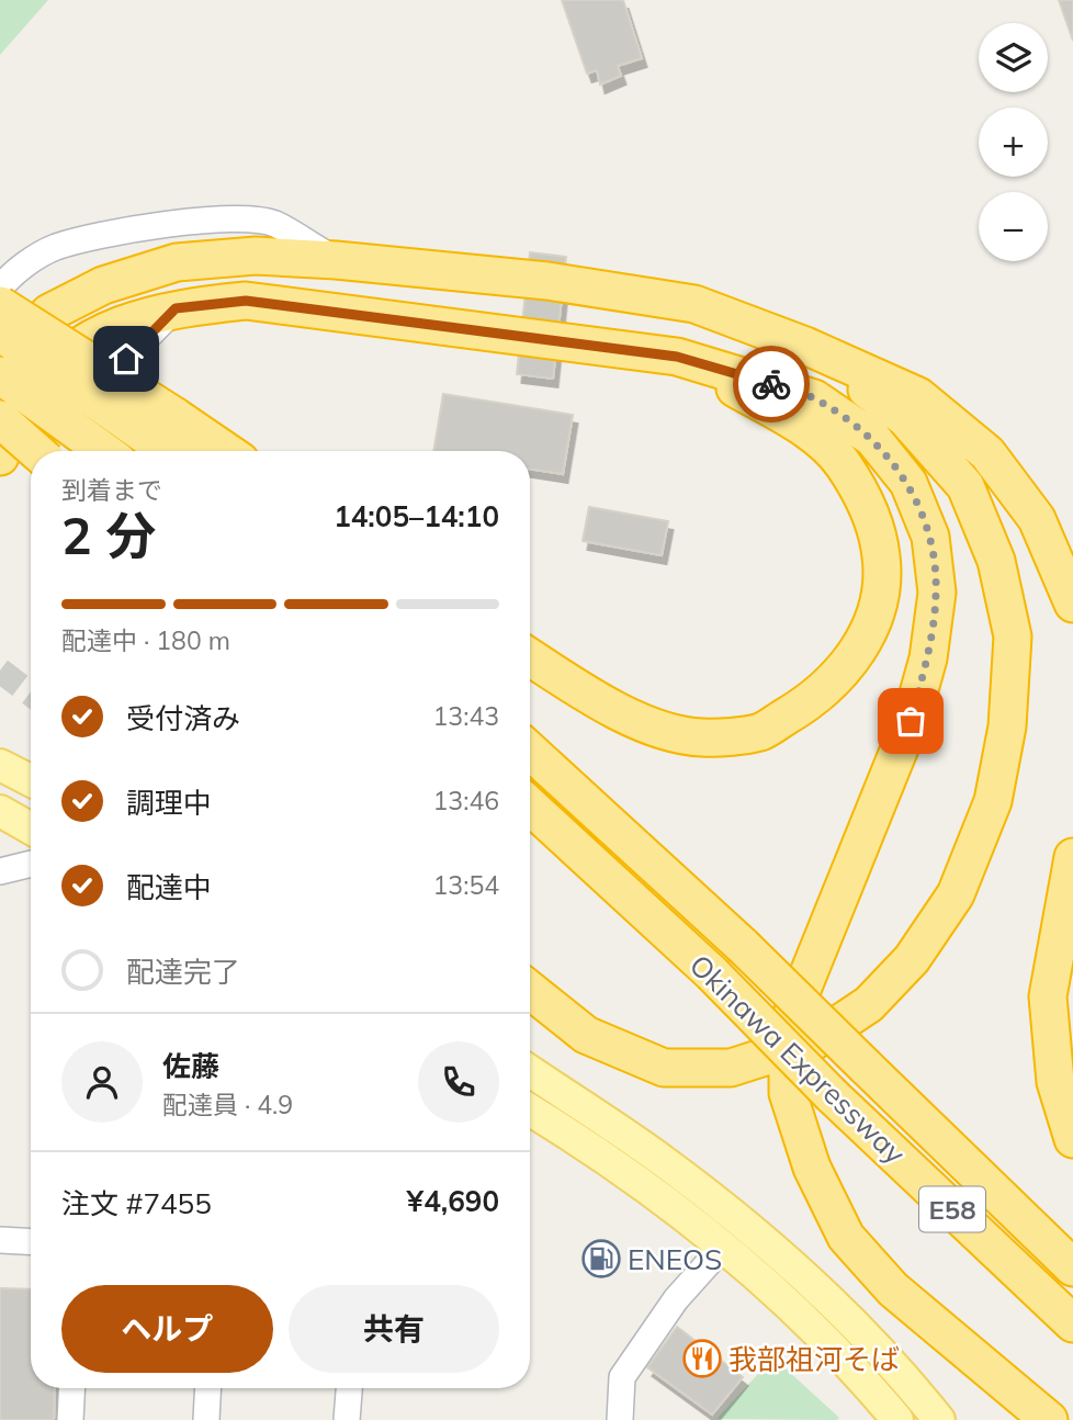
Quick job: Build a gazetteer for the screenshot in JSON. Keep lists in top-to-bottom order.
{
  "streets": {
    "highway": ["Okinawa Expressway", "E58"]
  },
  "places": {
    "fuel station": ["ENEOS"],
    "restaurant": ["我部祖河そば"]
  },
  "page": {
    "map_buttons": ["+", "−"],
    "heading": ["2 分", "到着まで", "14:05–14:10"],
    "panel": [
      "佐藤",
      "配達員 · 4.9",
      "注文 #7455",
      "¥4,690"
    ],
    "bar": "配達中 · 180 m",
    "list": [
      ["受付済み", "13:43"],
      ["調理中", "13:46"],
      ["配達中", "13:54"],
      "配達完了"
    ],
    "buttons": ["ヘルプ", "共有"]
  }
}
